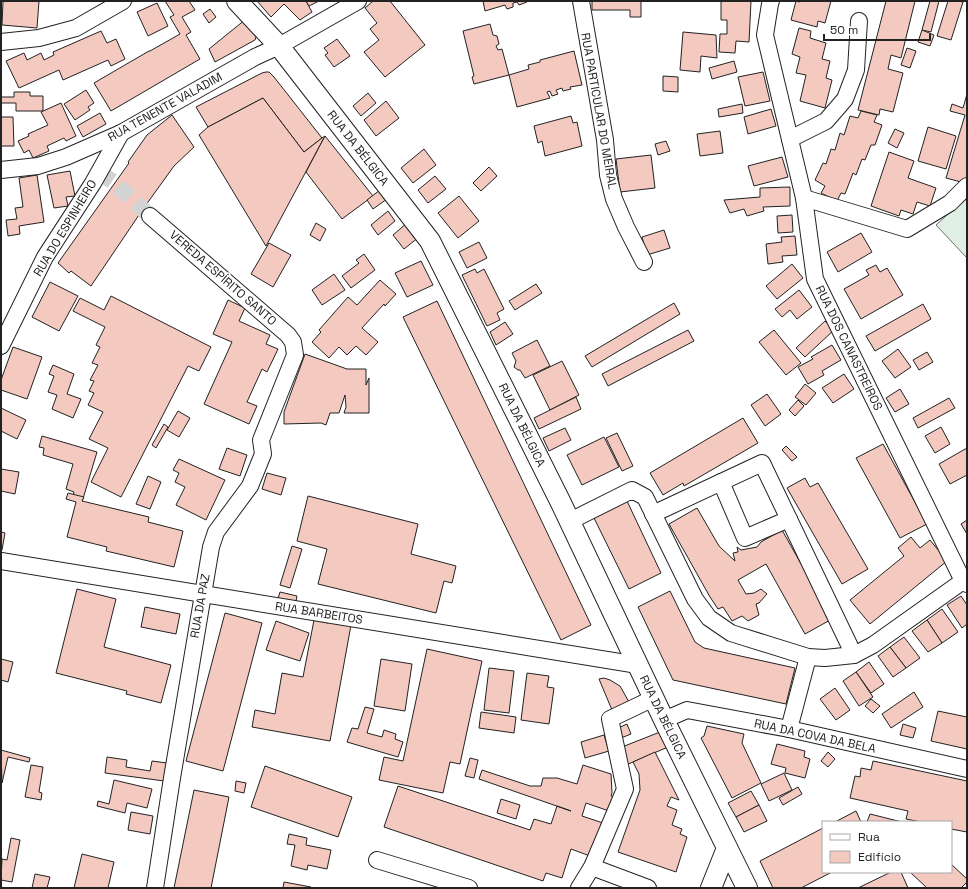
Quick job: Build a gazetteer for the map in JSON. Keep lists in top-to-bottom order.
{
  "streets": {
    "main road": ["RUA DA BÉLGICA"],
    "street": [
      "RUA TENENTE VALADIM",
      "RUA PARTICULAR DO MEIRAL",
      "RUA DO ESPINHEIRO",
      "VEREDA ESPÍRITO SANTO",
      "RUA DOS CANASTREIROS",
      "RUA DA PAZ",
      "RUA BARBEITOS",
      "RUA DA COVA DA BELA"
    ]
  },
  "crossings": [
    ["RUA TENENTE VALADIM", "RUA DA BÉLGICA"],
    ["RUA TENENTE VALADIM", "RUA DO ESPINHEIRO"],
    ["RUA DA BÉLGICA", "RUA BARBEITOS"],
    ["RUA DA BÉLGICA", "RUA DA COVA DA BELA"],
    ["VEREDA ESPÍRITO SANTO", "RUA DA PAZ"],
    ["RUA DA PAZ", "RUA BARBEITOS"]
  ],
  "legend": ["Rua", "Edifício"],
  "scale_bar": "50 m"
}
